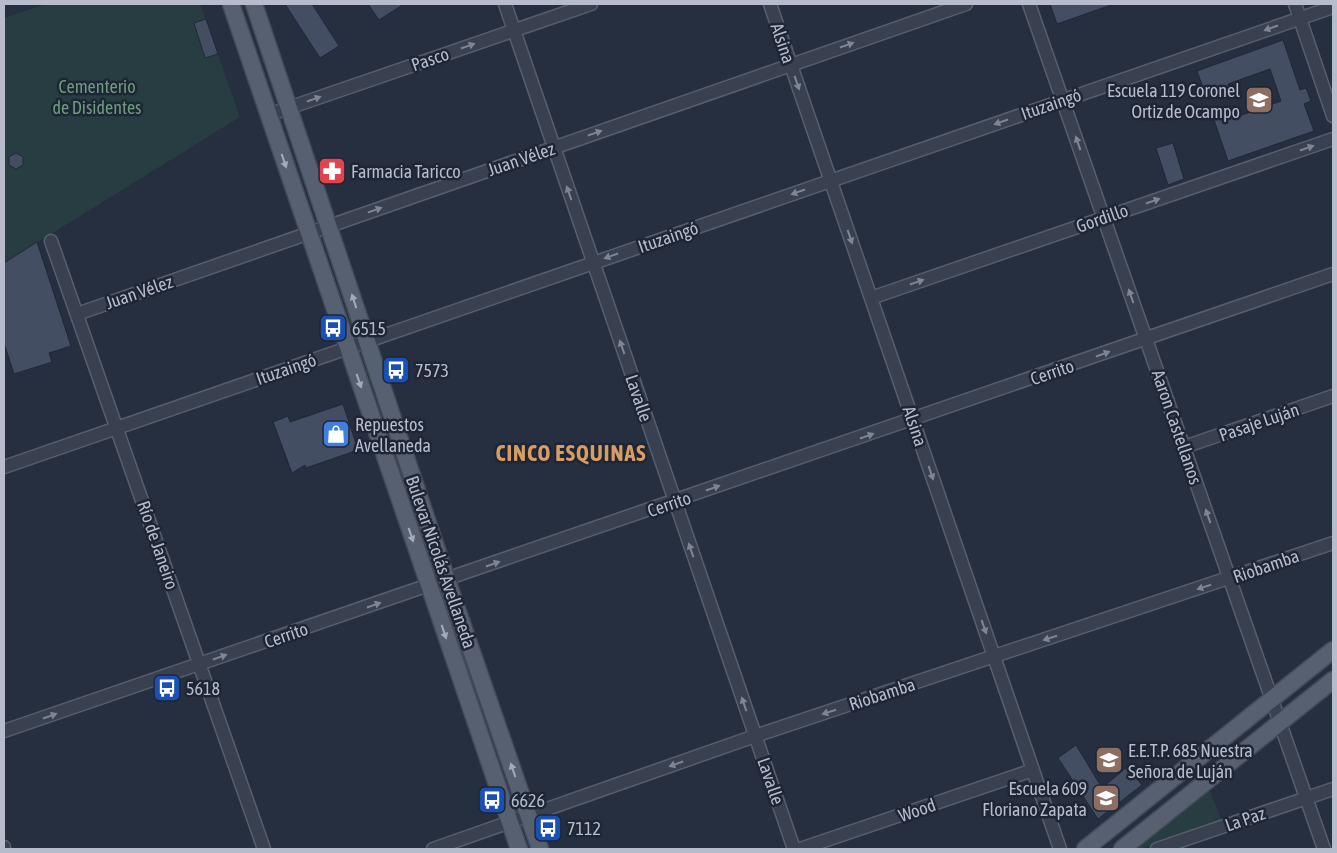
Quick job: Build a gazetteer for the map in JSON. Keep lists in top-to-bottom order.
{
  "streets": {
    "main road": ["Bulevar Nicolás Avellaneda"],
    "street": [
      "Alsina",
      "Pasco",
      "Ituzaingó",
      "Juan Vélez",
      "Gordillo",
      "Cerrito",
      "Lavalle",
      "Pasaje Luján",
      "Aaron Castellanos",
      "Río de Janeiro",
      "Riobamba",
      "Wood",
      "La Paz"
    ]
  },
  "crossings": [
    ["Alsina", "Ituzaingó"],
    ["Alsina", "Juan Vélez"],
    ["Alsina", "Gordillo"],
    ["Alsina", "Cerrito"],
    ["Alsina", "Riobamba"],
    ["Alsina", "Wood"],
    ["Pasco", "Lavalle"],
    ["Pasco", "Bulevar Nicolás Avellaneda"],
    ["Ituzaingó", "Lavalle"],
    ["Ituzaingó", "Aaron Castellanos"],
    ["Ituzaingó", "Río de Janeiro"],
    ["Ituzaingó", "Bulevar Nicolás Avellaneda"],
    ["Juan Vélez", "Lavalle"],
    ["Juan Vélez", "Río de Janeiro"],
    ["Juan Vélez", "Bulevar Nicolás Avellaneda"],
    ["Gordillo", "Aaron Castellanos"],
    ["Cerrito", "Lavalle"],
    ["Cerrito", "Aaron Castellanos"],
    ["Cerrito", "Río de Janeiro"],
    ["Cerrito", "Bulevar Nicolás Avellaneda"],
    ["Lavalle", "Riobamba"],
    ["Pasaje Luján", "Aaron Castellanos"],
    ["Aaron Castellanos", "Riobamba"],
    ["Aaron Castellanos", "La Paz"],
    ["Bulevar Nicolás Avellaneda", "Riobamba"]
  ],
  "one_way": [
    "Alsina",
    "Pasco",
    "Ituzaingó",
    "Juan Vélez",
    "Gordillo",
    "Cerrito",
    "Lavalle",
    "Aaron Castellanos",
    "Riobamba"
  ],
  "districts": ["CINCO ESQUINAS"],
  "parks": ["Cementerio de Disidentes"],
  "places": {
    "school or university": ["Escuela 119 Coronel Ortiz de Ocampo", "E.E.T.P. 685 Nuestra Señora de Luján", "Escuela 609 Floriano Zapata"],
    "pharmacy": ["Farmacia Taricco"],
    "bus stop": [
      "6515",
      "7573",
      "5618",
      "6626",
      "7112"
    ],
    "shop": ["Repuestos Avellaneda"]
  }
}
